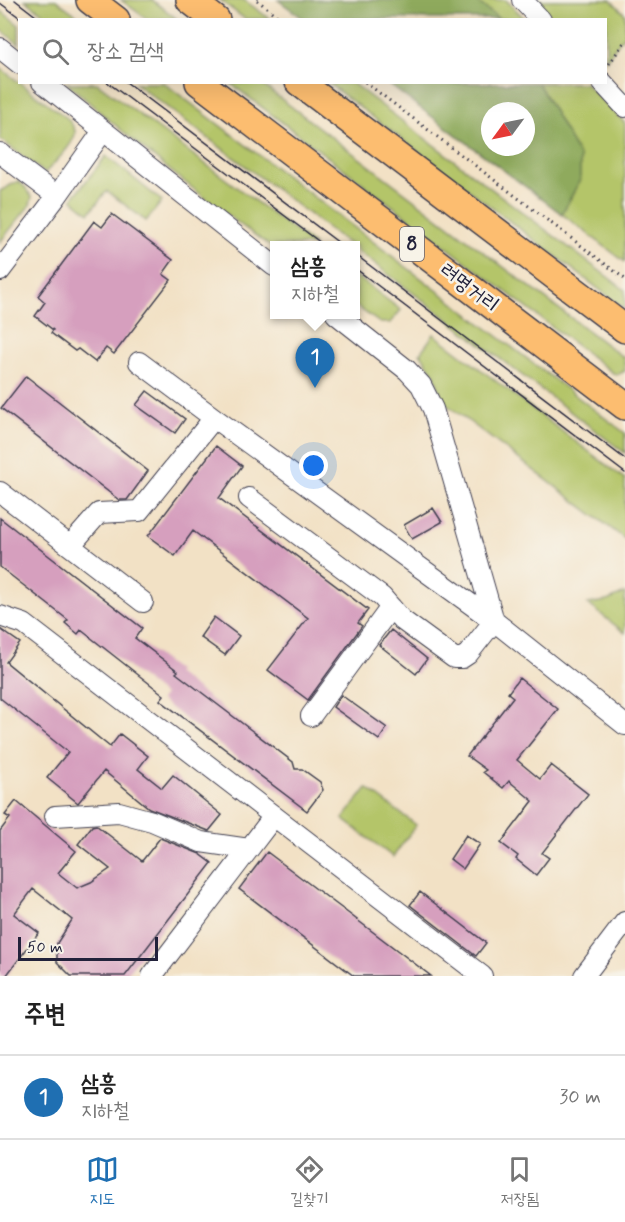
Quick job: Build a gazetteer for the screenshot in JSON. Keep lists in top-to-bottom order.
{
  "streets": {
    "highway": ["8", "려명거리"]
  },
  "scale_bar": "50 m",
  "north": "bottom left",
  "page": {
    "search": "장소 검색",
    "popup": ["삼흥", "지하철"],
    "pins": "1",
    "scale": "50 m",
    "heading": "주변",
    "list": [
      {
        "mark": "1",
        "name": "삼흥",
        "note": "지하철",
        "value": "30 m"
      }
    ],
    "nav": ["지도", "길찾기", "저장됨"]
  }
}
